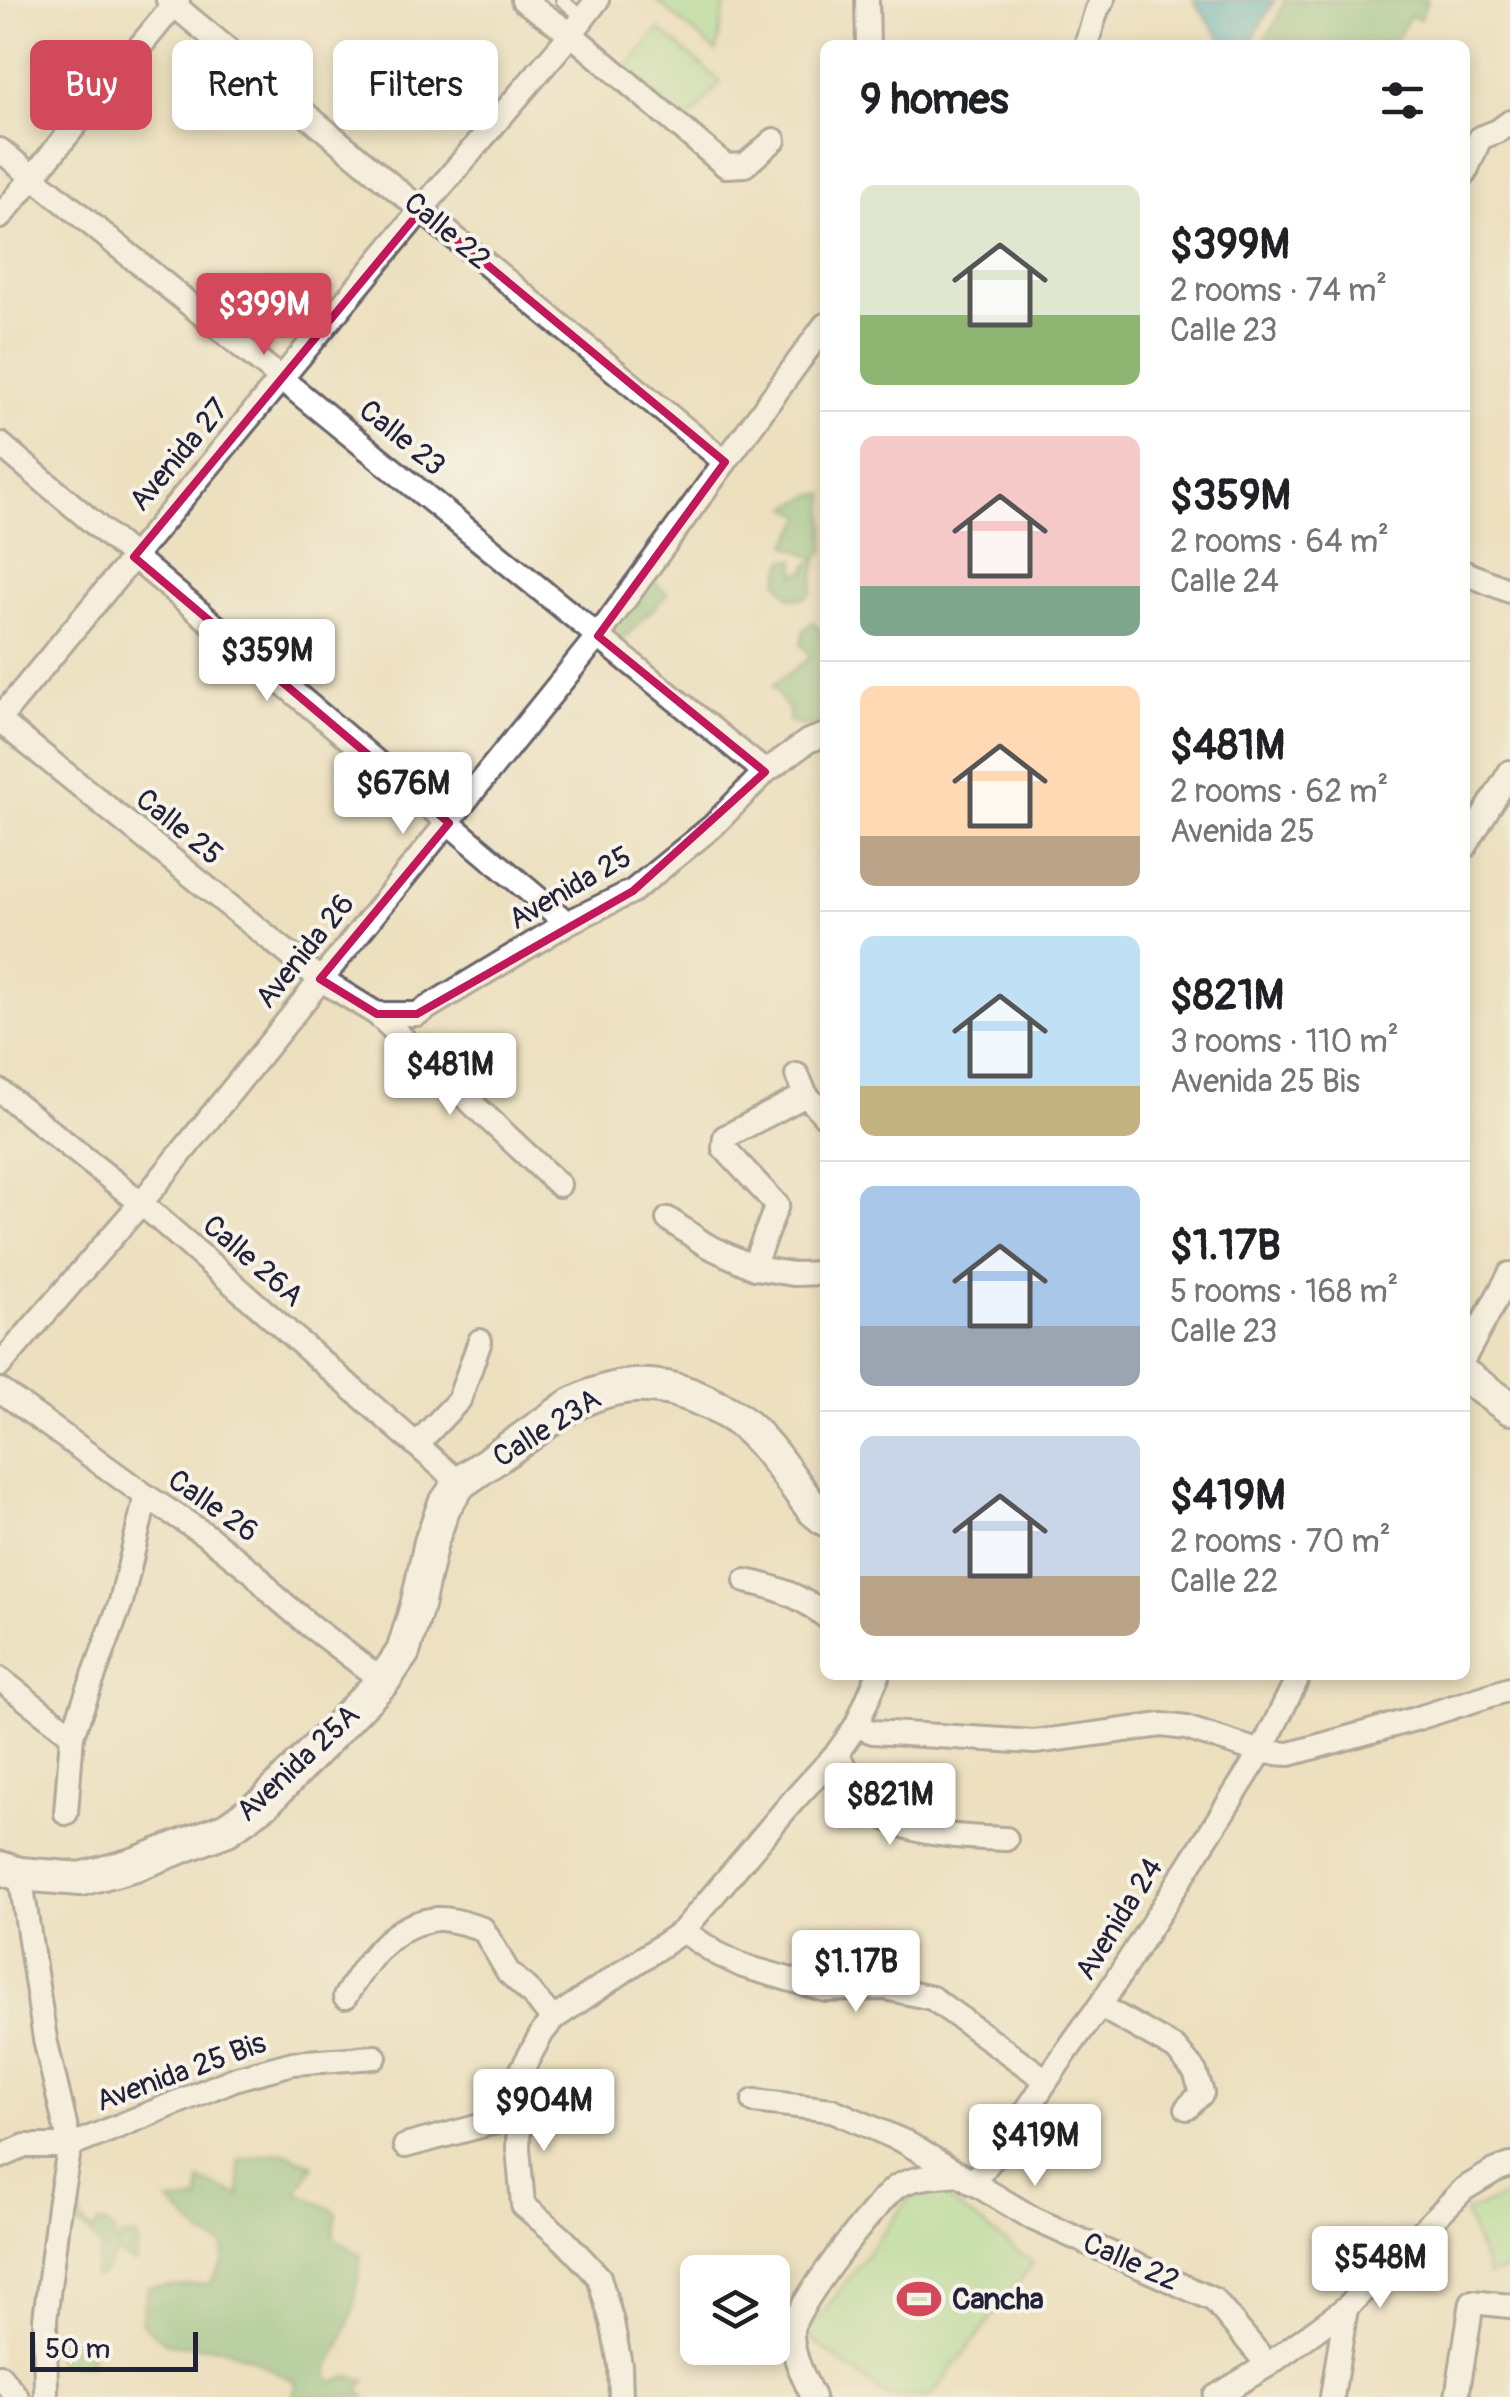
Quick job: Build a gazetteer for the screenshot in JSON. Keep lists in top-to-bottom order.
{
  "streets": {
    "main road": ["Calle 23A", "Avenida 25A"],
    "street": [
      "Calle 22",
      "Calle 23",
      "Avenida 27",
      "Calle 25",
      "Avenida 25",
      "Avenida 26",
      "Calle 26A",
      "Calle 26",
      "Avenida 24",
      "Avenida 25 Bis"
    ]
  },
  "crossings": [
    ["Calle 22", "Avenida 27"],
    ["Calle 22", "Avenida 26"],
    ["Calle 22", "Avenida 24"],
    ["Calle 23", "Avenida 27"],
    ["Calle 23", "Avenida 25"],
    ["Calle 23", "Avenida 26"],
    ["Avenida 27", "Calle 25"],
    ["Calle 25", "Avenida 26"],
    ["Avenida 26", "Calle 26A"],
    ["Calle 26A", "Calle 23A"],
    ["Calle 26A", "Avenida 25A"],
    ["Calle 23A", "Avenida 25A"],
    ["Calle 26", "Avenida 25A"]
  ],
  "places": {
    "sports": ["Cancha"]
  },
  "scale_bar": "50 m",
  "page": {
    "chip": ["Buy", "Rent", "Filters"],
    "heading": "9 homes",
    "list": [
      {
        "name": "$399M",
        "note": "2 rooms · 74 m² · Calle 23"
      },
      {
        "name": "$359M",
        "note": "2 rooms · 64 m² · Calle 24"
      },
      {
        "name": "$481M",
        "note": "2 rooms · 62 m² · Avenida 25"
      },
      {
        "name": "$821M",
        "note": "3 rooms · 110 m² · Avenida 25 Bis"
      },
      {
        "name": "$1.17B",
        "note": "5 rooms · 168 m² · Calle 23"
      },
      {
        "name": "$419M",
        "note": "2 rooms · 70 m² · Calle 22"
      }
    ],
    "price": [
      "$399M",
      "$359M",
      "$676M",
      "$481M",
      "$821M",
      "$1.17B",
      "$904M",
      "$419M",
      "$548M"
    ],
    "scale": "50 m"
  }
}
